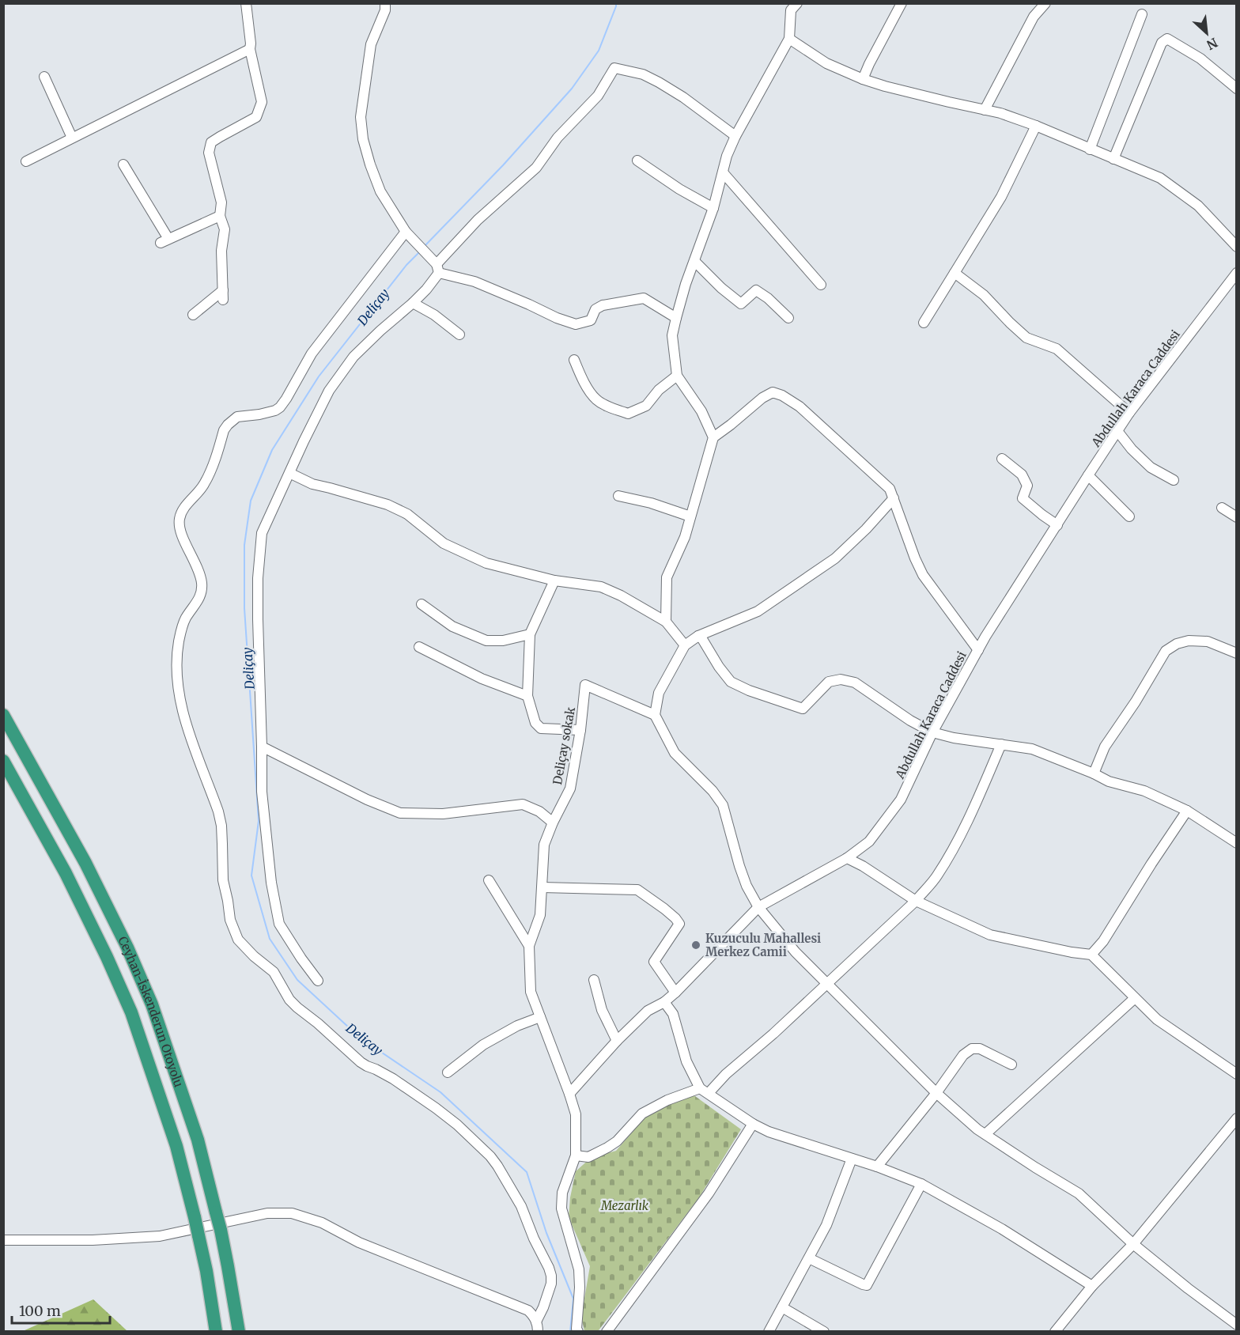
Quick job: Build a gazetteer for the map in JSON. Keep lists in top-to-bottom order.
{
  "streets": {
    "highway": ["Ceyhan-İskenderun Otoyolu"],
    "street": ["Abdullah Karaca Caddesi", "Deliçay sokak"]
  },
  "crossings": [
    ["Abdullah Karaca Caddesi", "Deliçay sokak"]
  ],
  "water": ["Deliçay"],
  "parks": ["Mezarlık"],
  "places": ["Kuzuculu Mahallesi Merkez Camii"],
  "scale_bar": "100 m",
  "north": "bottom right"
}
